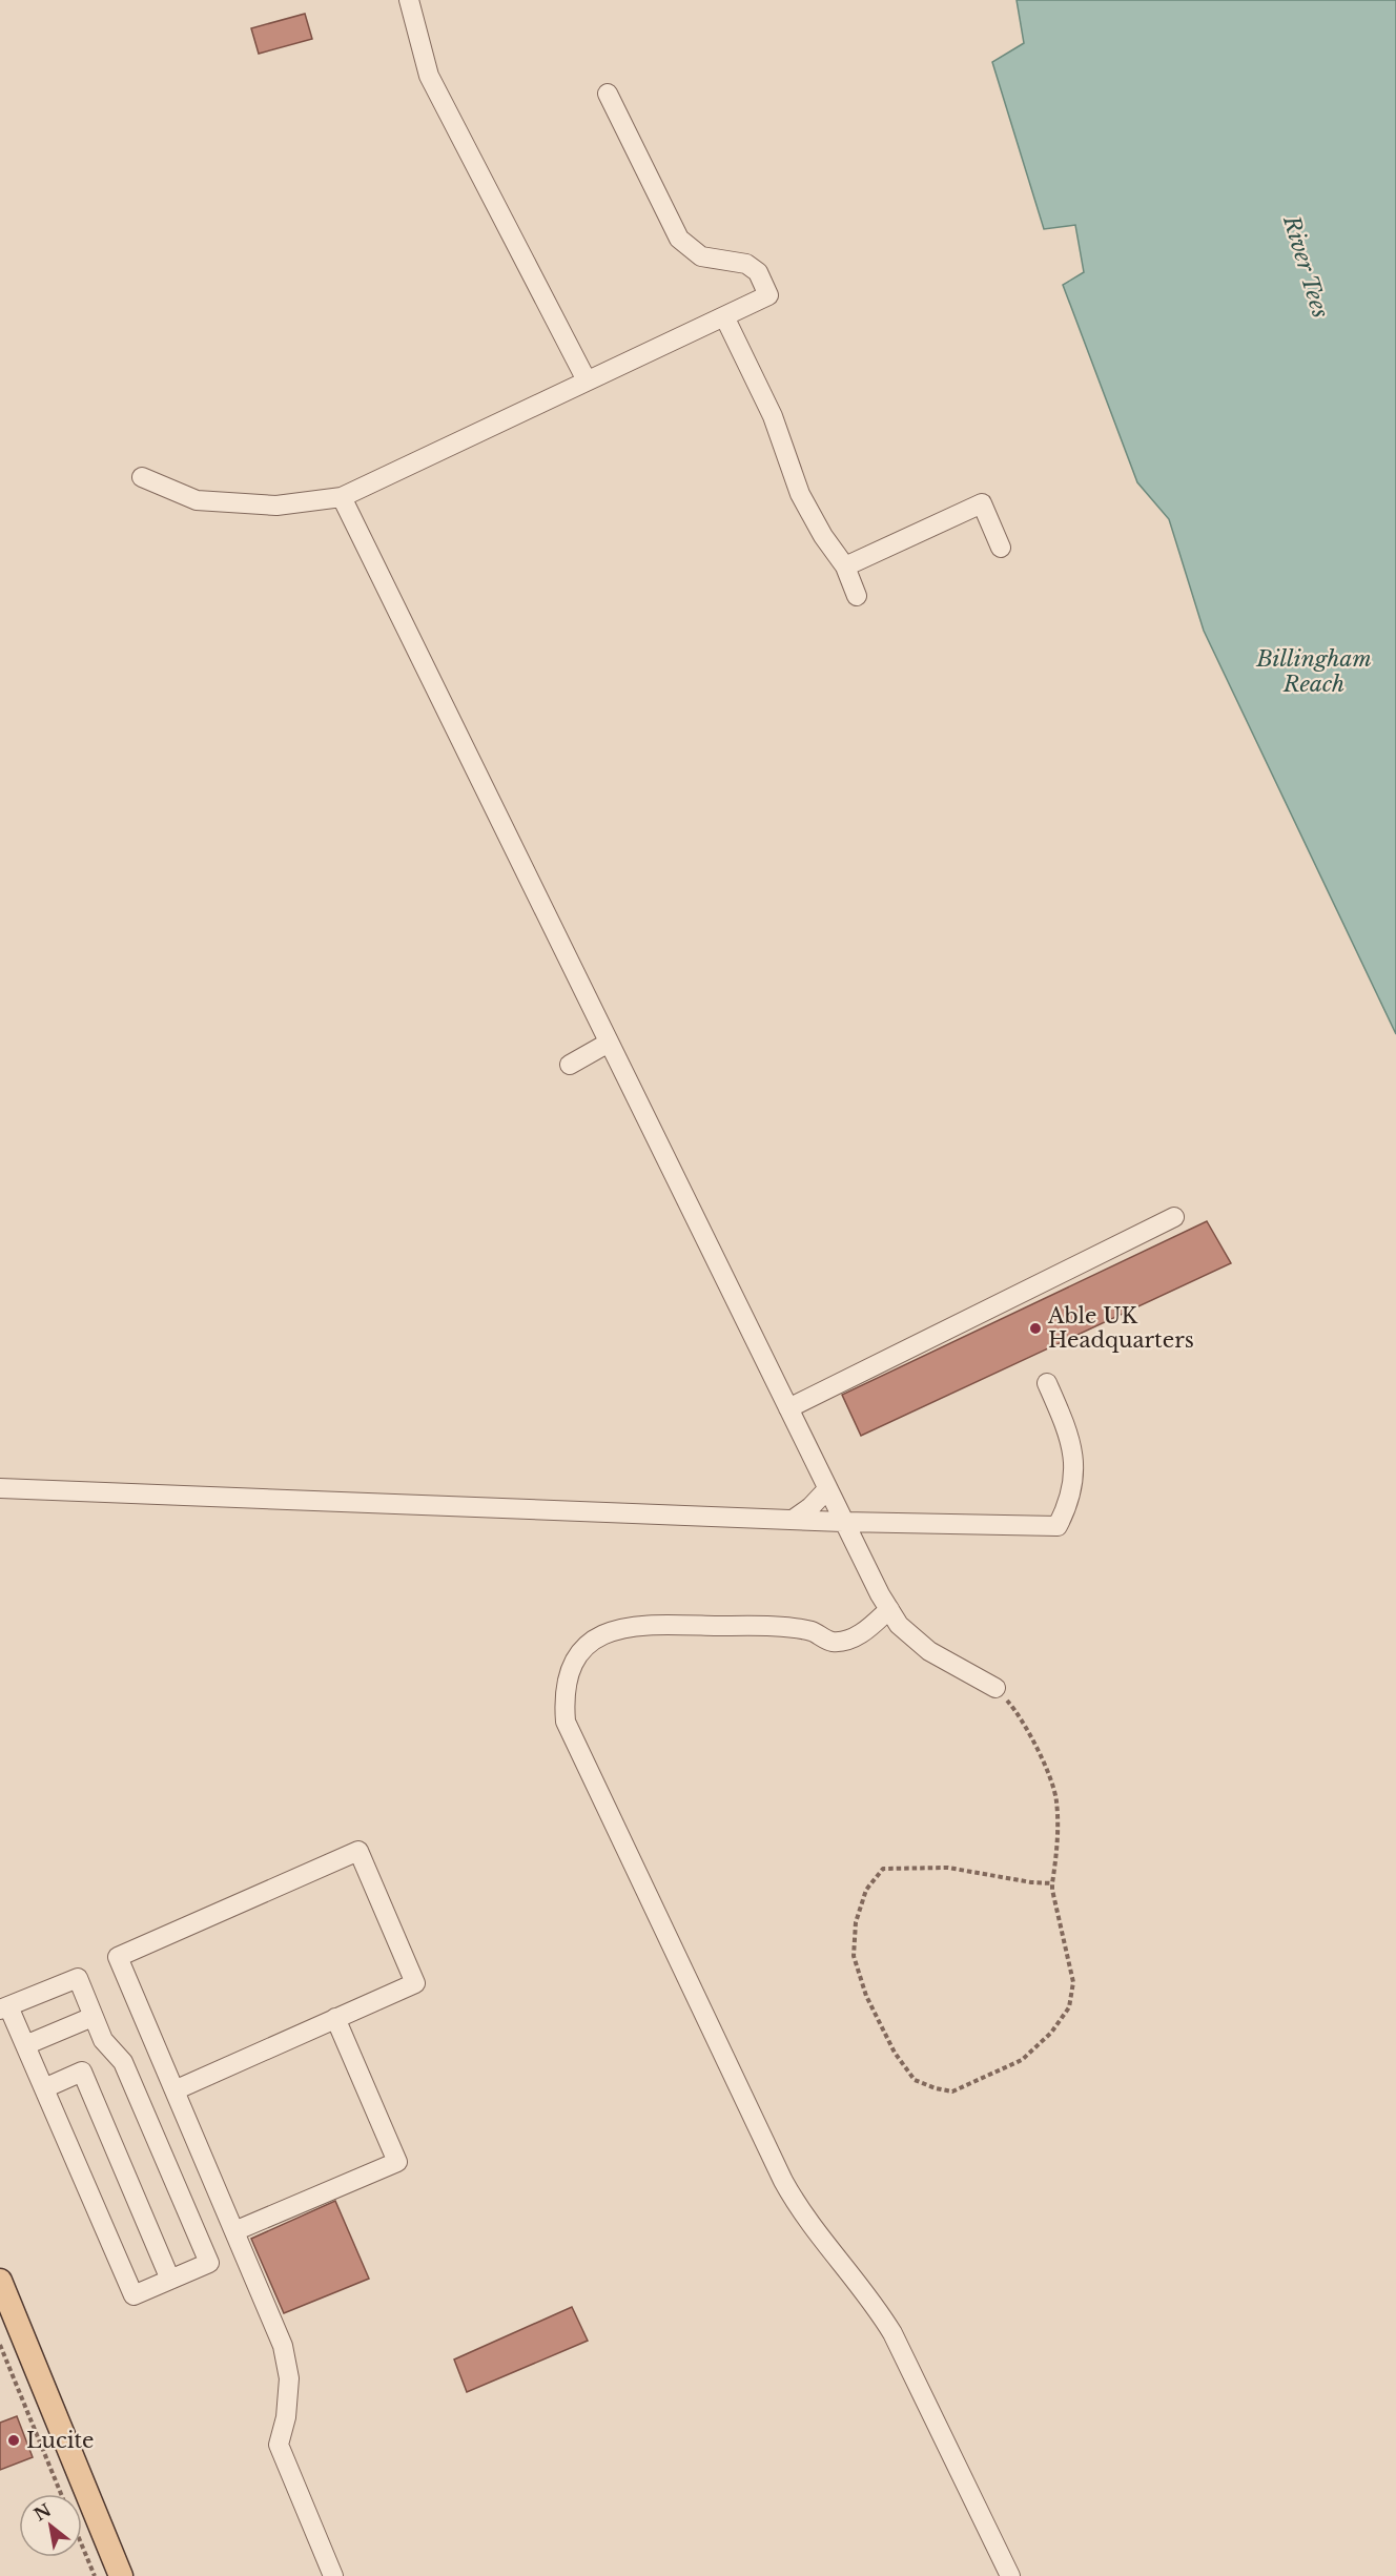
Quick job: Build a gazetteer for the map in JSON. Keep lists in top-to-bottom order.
{
  "water": ["River Tees", "Billingham Reach"],
  "places": ["Able UK Headquarters", "Lucite"],
  "north": "top left"
}
